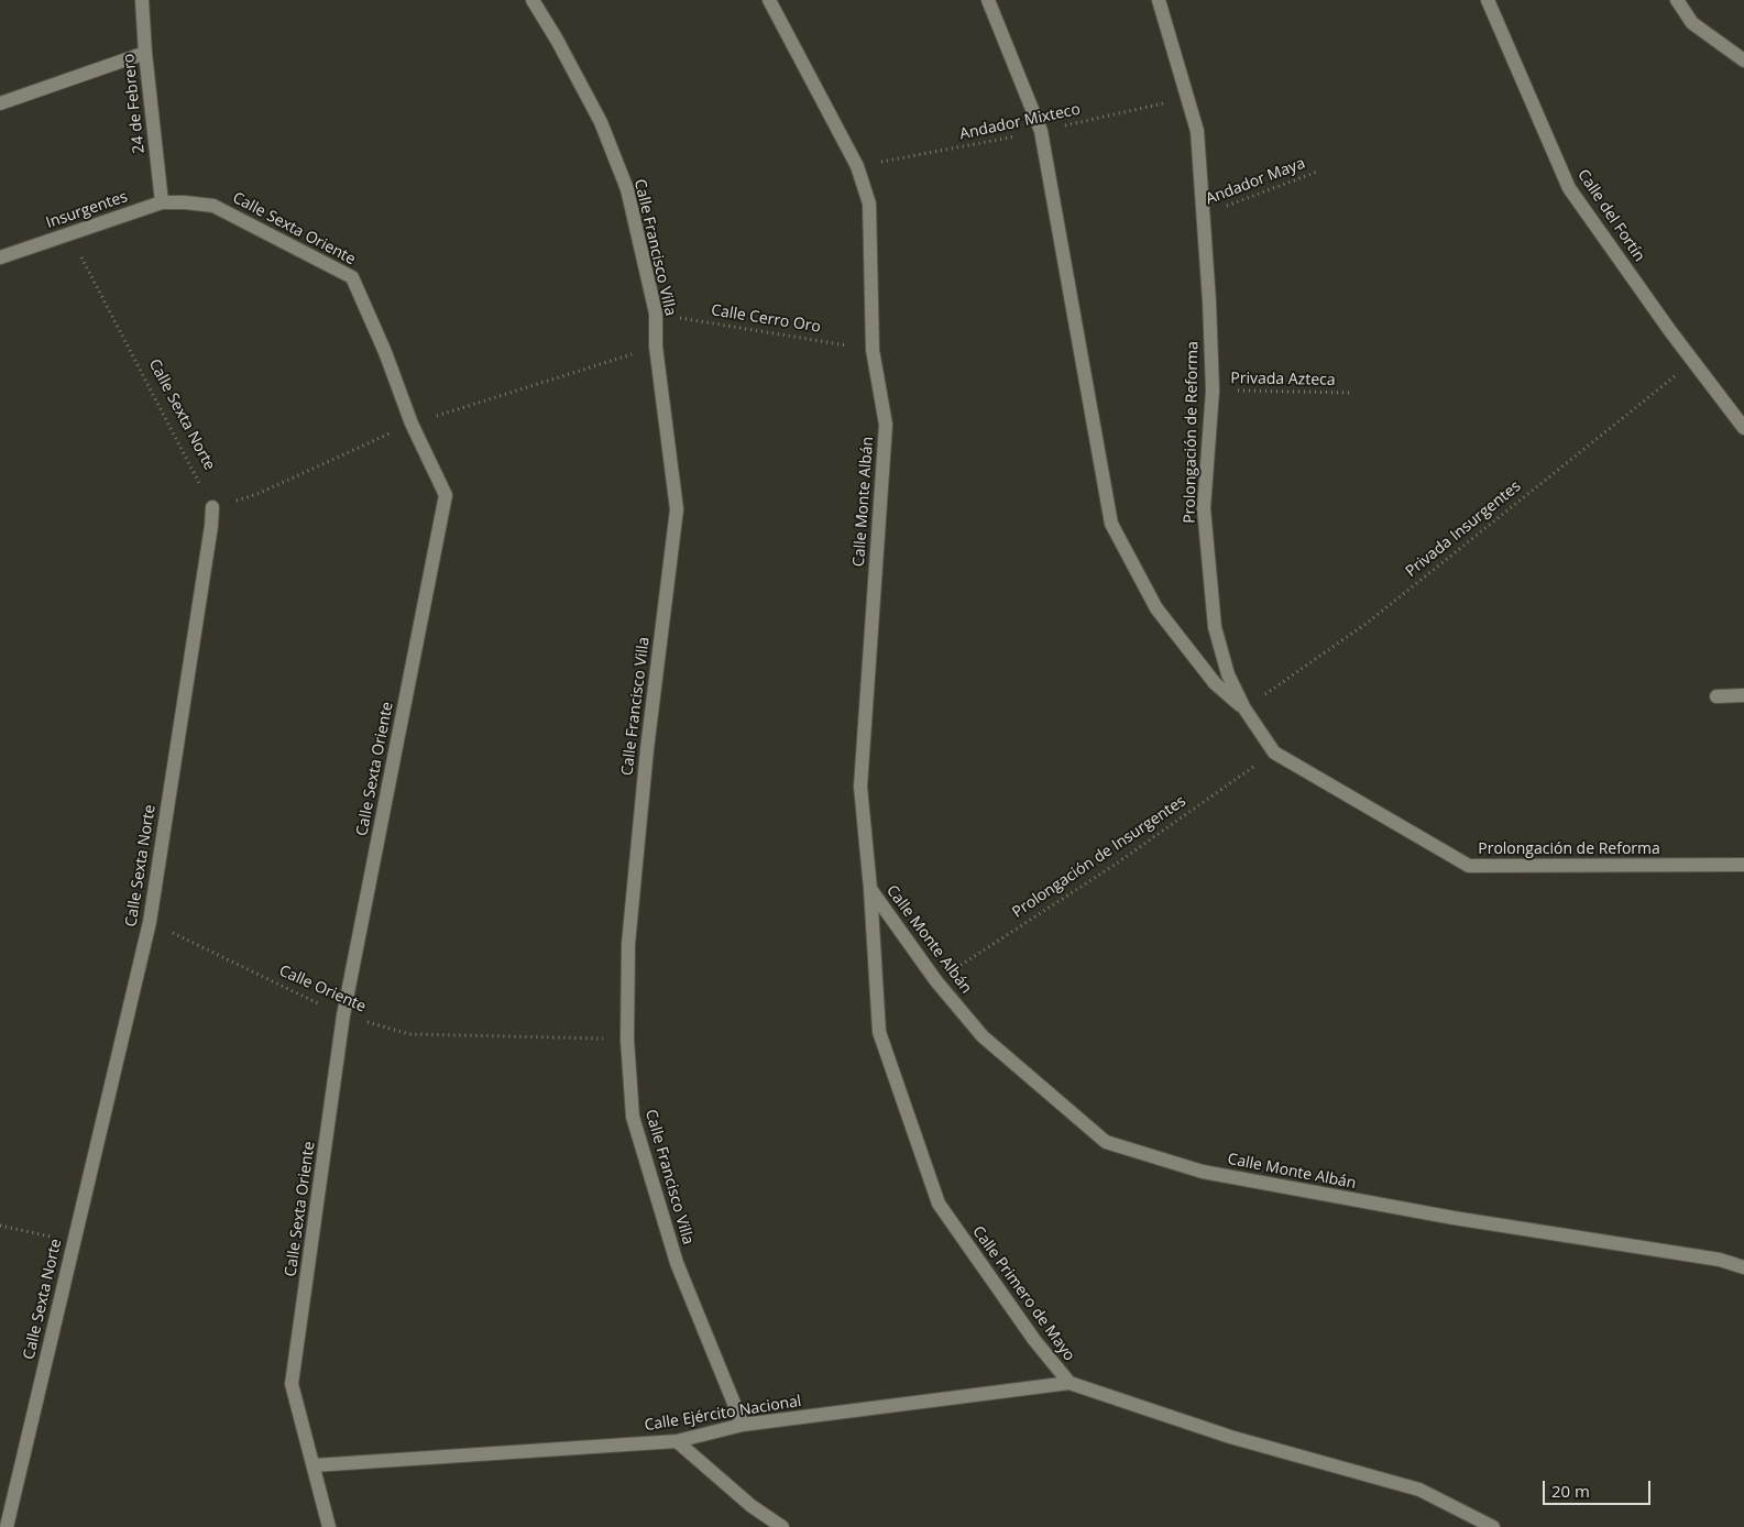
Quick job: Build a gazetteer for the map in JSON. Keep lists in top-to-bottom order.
{
  "streets": {
    "street": [
      "24 de Febrero",
      "Insurgentes",
      "Calle del Fortín",
      "Calle Sexta Oriente",
      "Calle Francisco Villa",
      "Calle Sexta Norte",
      "Prolongación de Reforma",
      "Calle Monte Albán",
      "Calle Primero de Mayo",
      "Calle Ejército Nacional"
    ],
    "path": [
      "Andador Mixteco",
      "Andador Maya",
      "Calle Cerro Oro",
      "Privada Azteca",
      "Privada Insurgentes",
      "Prolongación de Insurgentes",
      "Calle Oriente"
    ]
  },
  "crossings": [
    ["24 de Febrero", "Insurgentes"],
    ["Andador Mixteco", "Prolongación de Reforma"],
    ["Andador Mixteco", "Calle Monte Albán"],
    ["Andador Maya", "Prolongación de Reforma"],
    ["Insurgentes", "Calle Sexta Oriente"],
    ["Insurgentes", "Calle Sexta Norte"],
    ["Calle del Fortín", "Privada Insurgentes"],
    ["Calle Sexta Oriente", "Calle Oriente"],
    ["Calle Sexta Oriente", "Calle Ejército Nacional"],
    ["Calle Francisco Villa", "Calle Cerro Oro"],
    ["Calle Francisco Villa", "Calle Oriente"],
    ["Calle Francisco Villa", "Calle Ejército Nacional"],
    ["Calle Cerro Oro", "Calle Monte Albán"],
    ["Privada Azteca", "Prolongación de Reforma"],
    ["Calle Sexta Norte", "Calle Oriente"],
    ["Prolongación de Reforma", "Privada Insurgentes"],
    ["Prolongación de Reforma", "Prolongación de Insurgentes"],
    ["Calle Monte Albán", "Prolongación de Insurgentes"],
    ["Calle Monte Albán", "Calle Primero de Mayo"],
    ["Calle Primero de Mayo", "Calle Ejército Nacional"]
  ],
  "scale_bar": "20 m"
}
